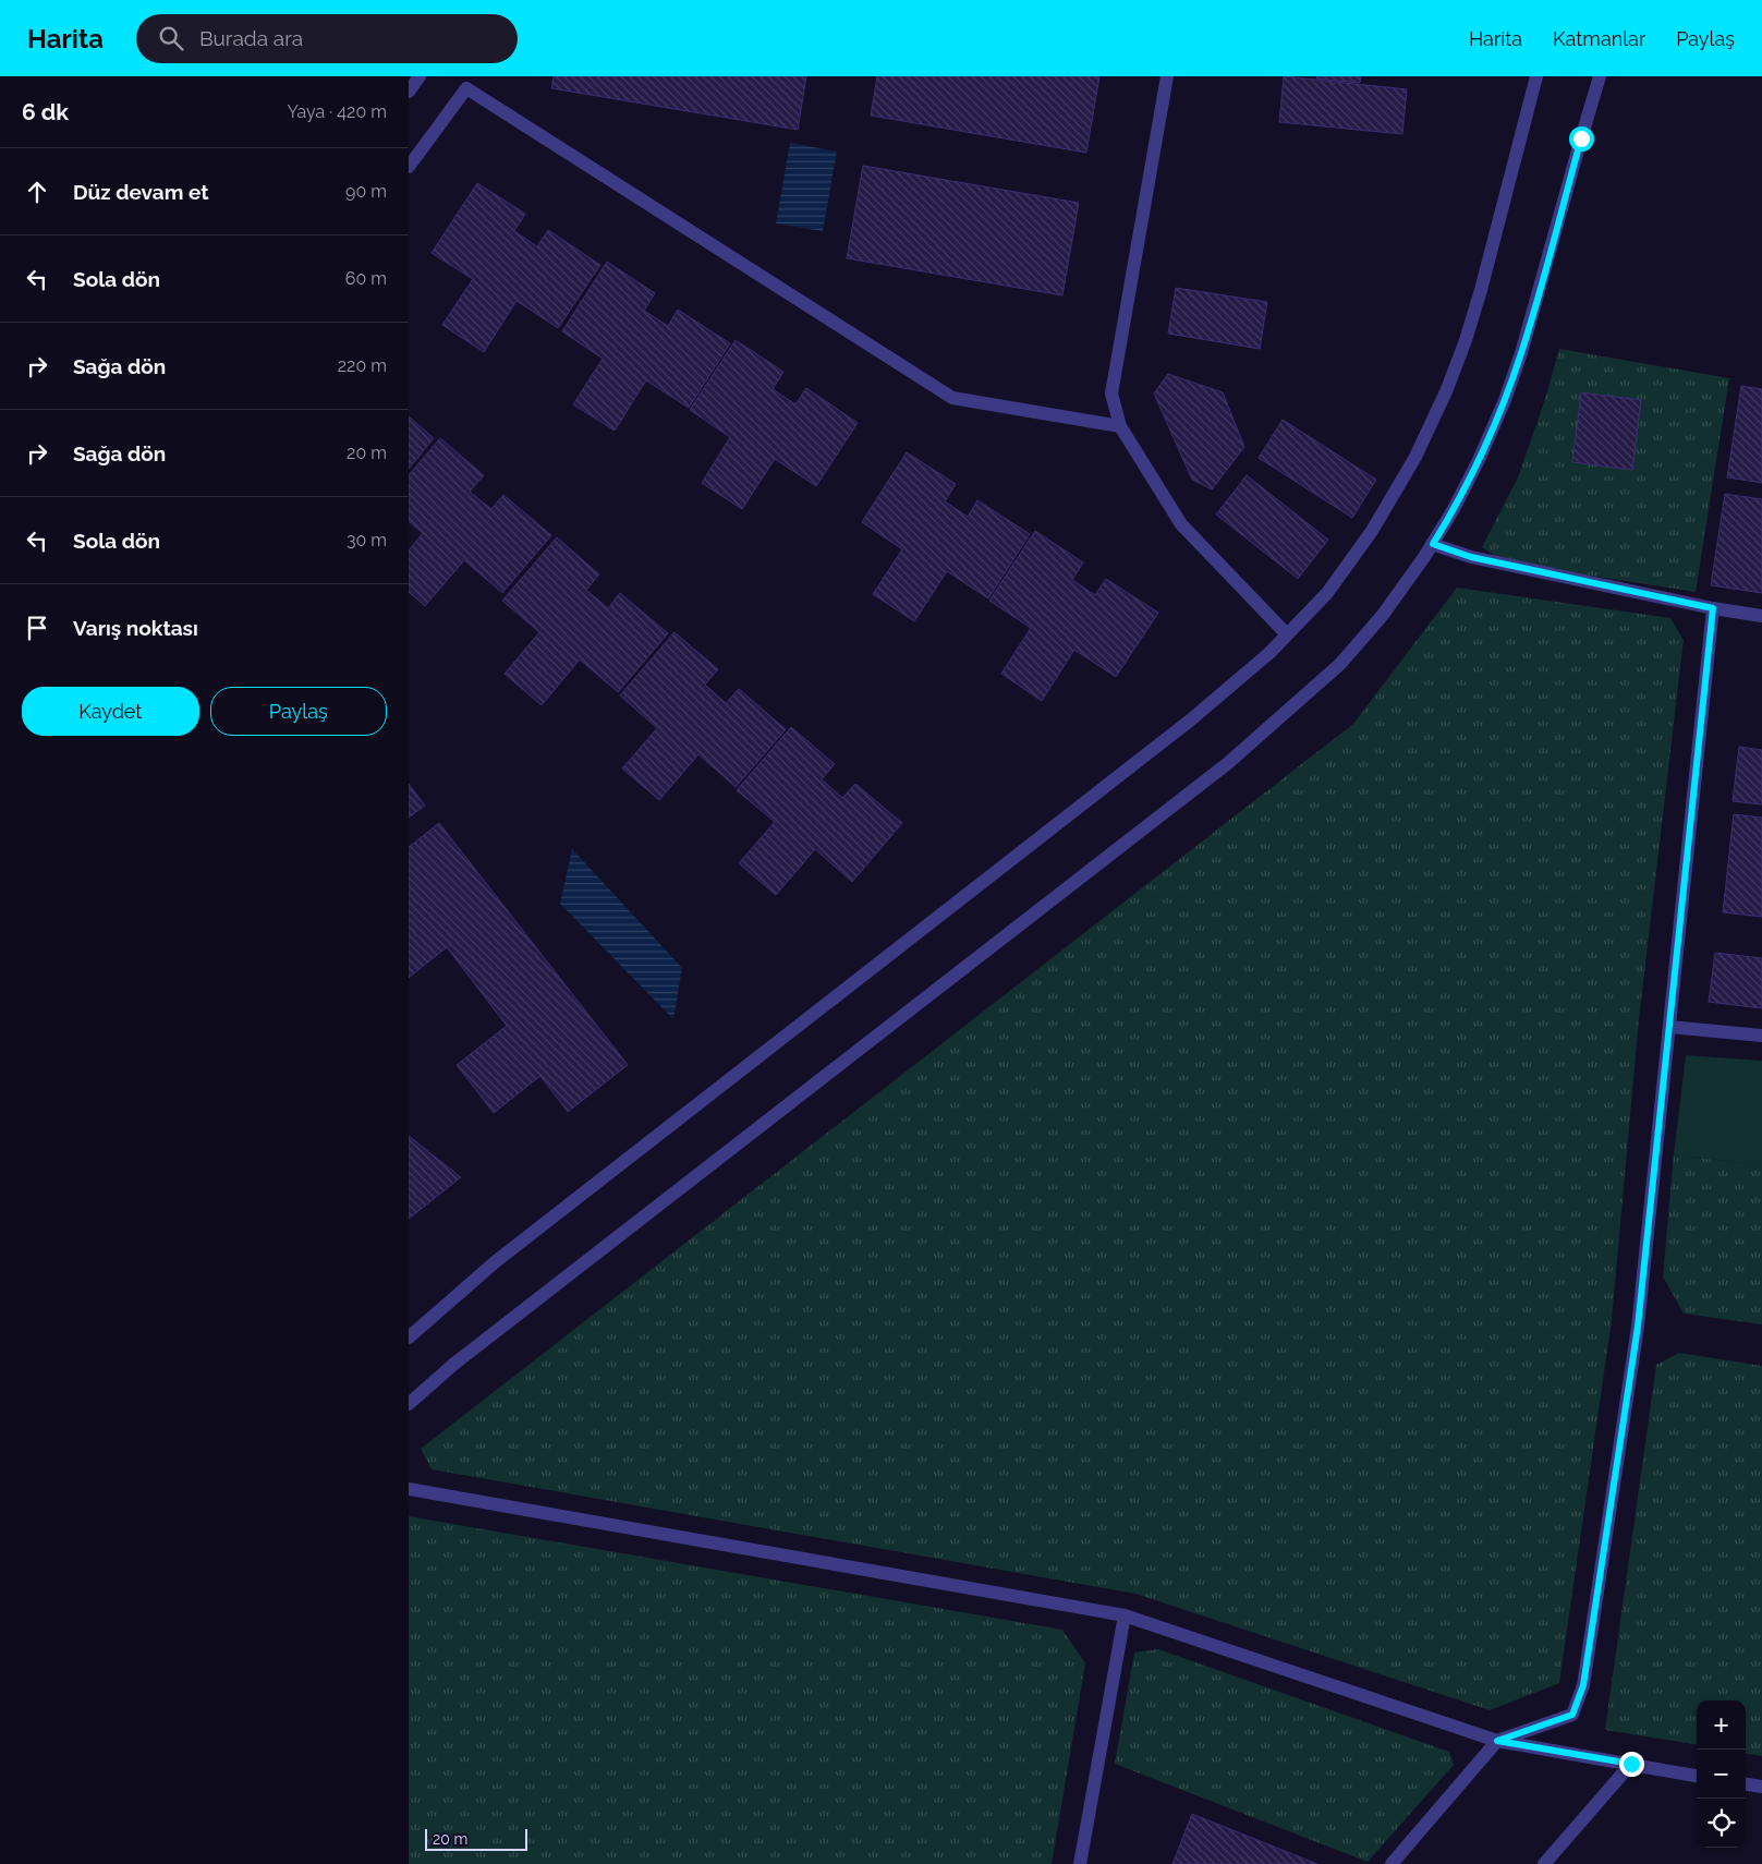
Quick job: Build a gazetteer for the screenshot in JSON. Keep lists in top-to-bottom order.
{
  "scale_bar": "20 m",
  "page": {
    "header": "Harita",
    "search": "Burada ara",
    "nav": ["Harita", "Katmanlar", "Paylaş"],
    "heading": ["6 dk", "Yaya · 420 m"],
    "list": [
      ["Düz devam et", "90 m"],
      ["Sola dön", "60 m"],
      ["Sağa dön", "220 m"],
      ["Sağa dön", "20 m"],
      ["Sola dön", "30 m"],
      "Varış noktası"
    ],
    "buttons": ["Kaydet", "Paylaş"],
    "map_buttons": ["+", "−"],
    "scale": "20 m"
  }
}
